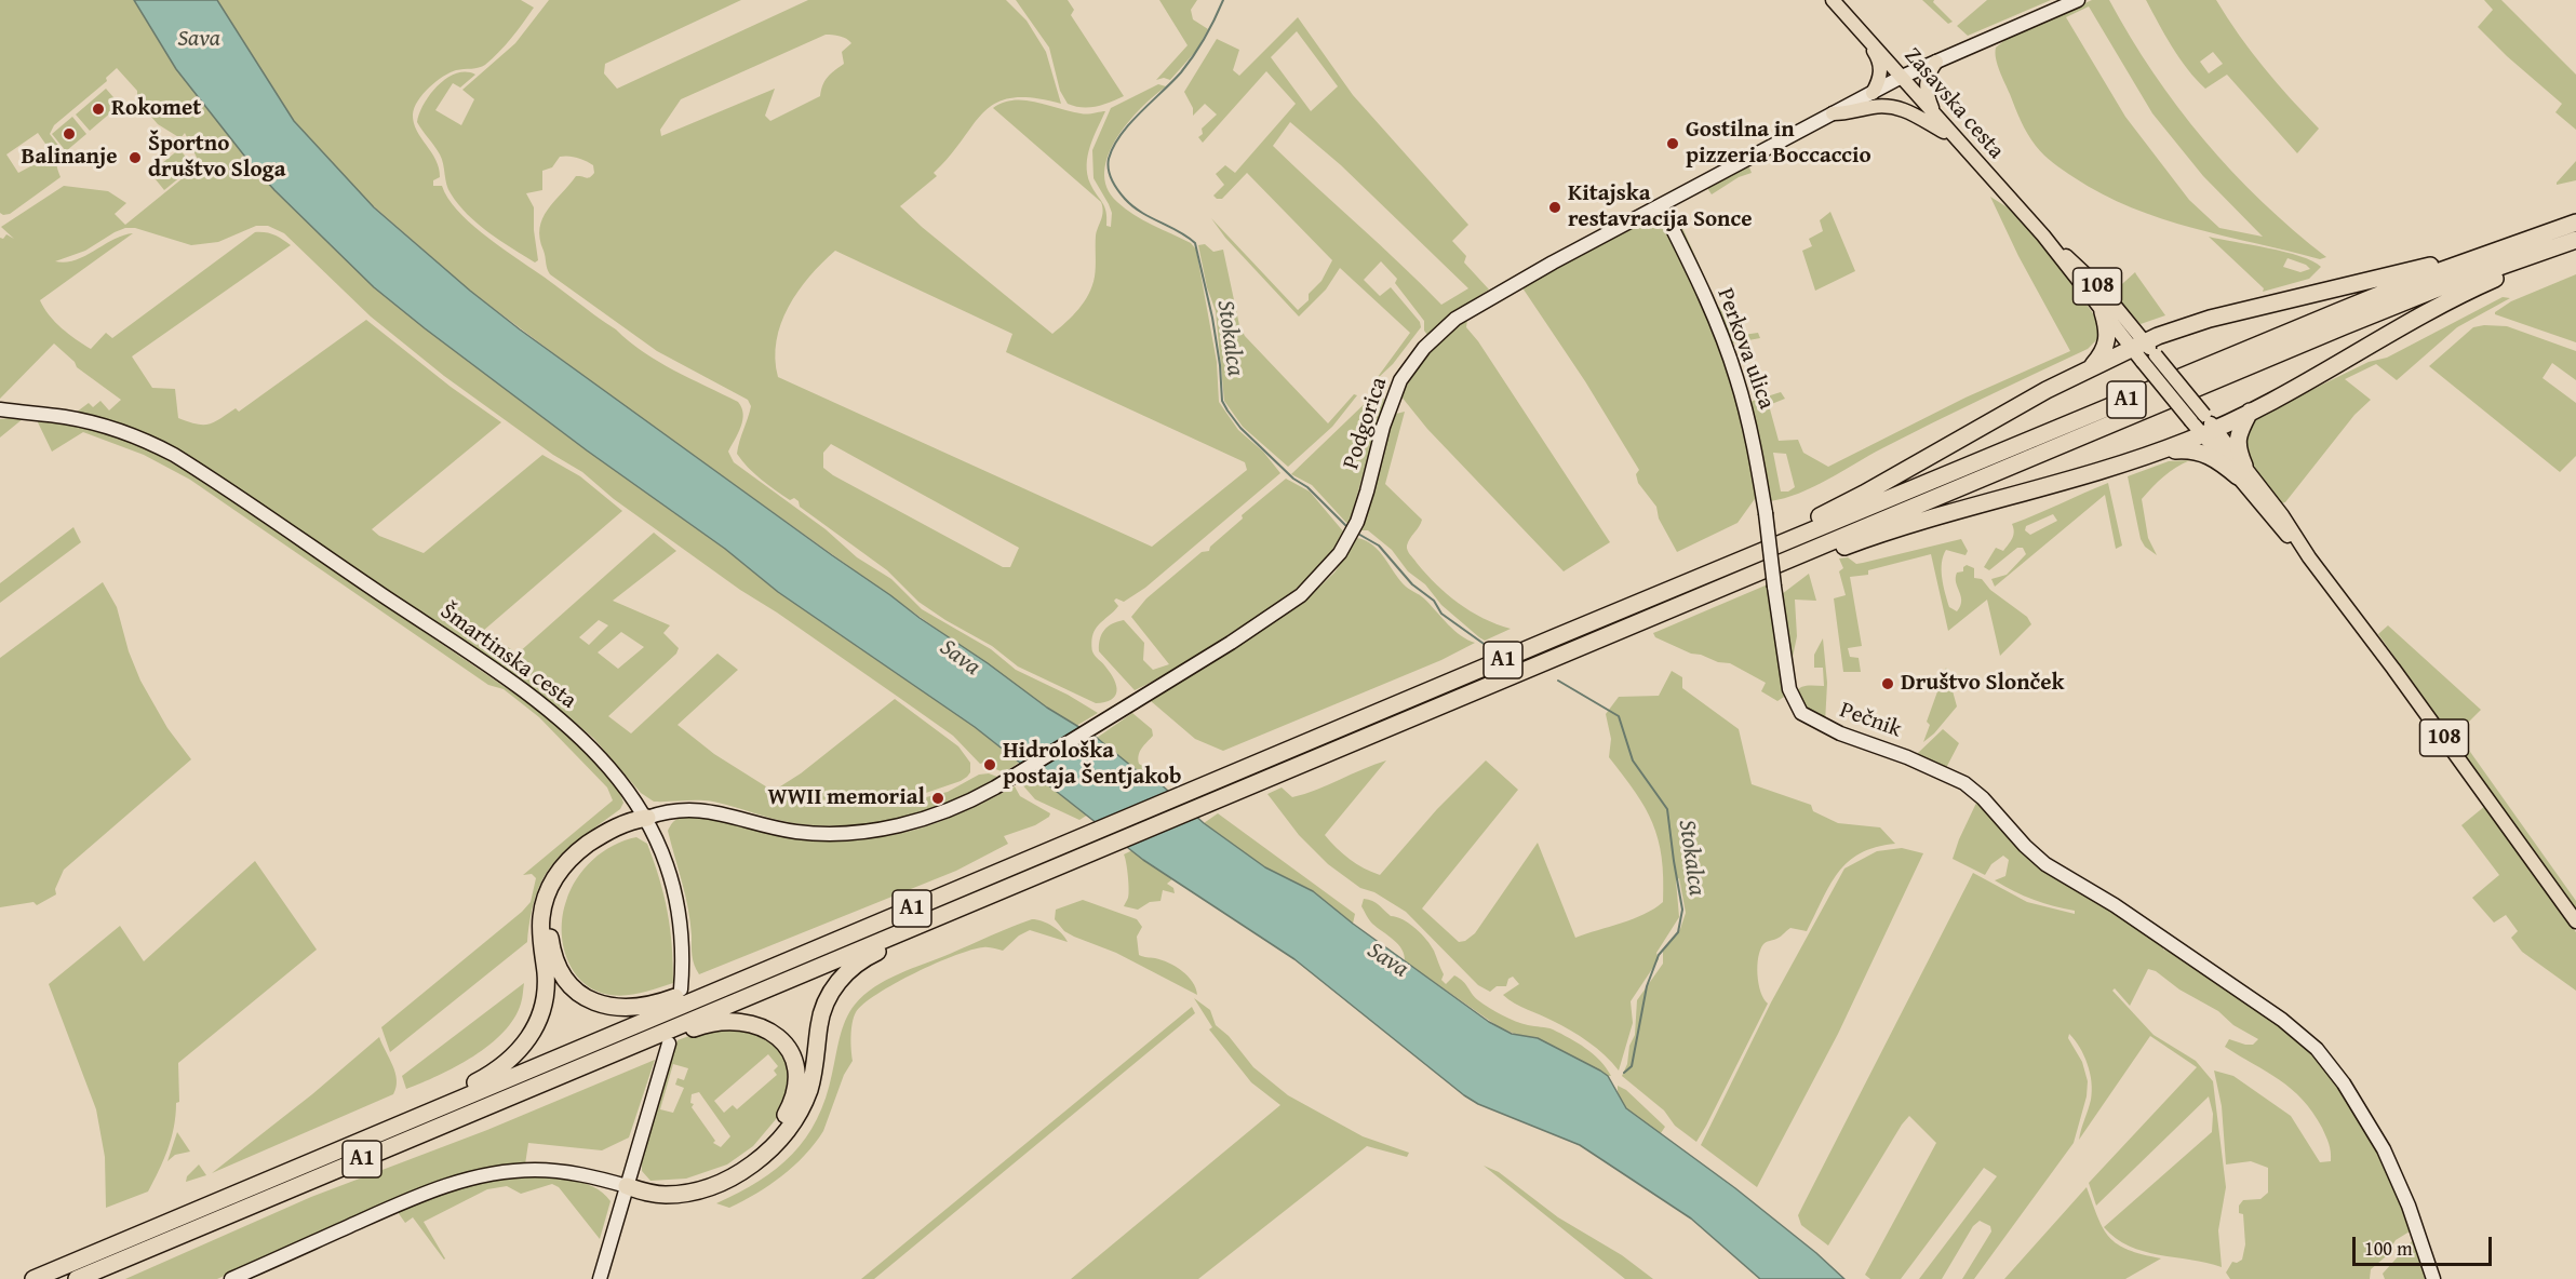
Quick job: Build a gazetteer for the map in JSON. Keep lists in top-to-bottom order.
{
  "streets": {
    "highway": ["A1"],
    "main road": [
      "Zasavska cesta",
      "108",
      "Perkova ulica",
      "Podgorica",
      "Šmartinska cesta",
      "Pečnik"
    ]
  },
  "crossings": [
    ["Zasavska cesta", "108"],
    ["Perkova ulica", "Podgorica"],
    ["Perkova ulica", "Pečnik"],
    ["Podgorica", "Šmartinska cesta"]
  ],
  "water": ["Sava", "Stokalca"],
  "places": [
    "Rokomet",
    "Balinanje",
    "Gostilna in pizzeria Boccaccio",
    "Športno društvo Sloga",
    "Kitajska restavracija Sonce",
    "Društvo Slonček",
    "Hidrološka postaja Šentjakob",
    "WWII memorial"
  ],
  "scale_bar": "100 m"
}
